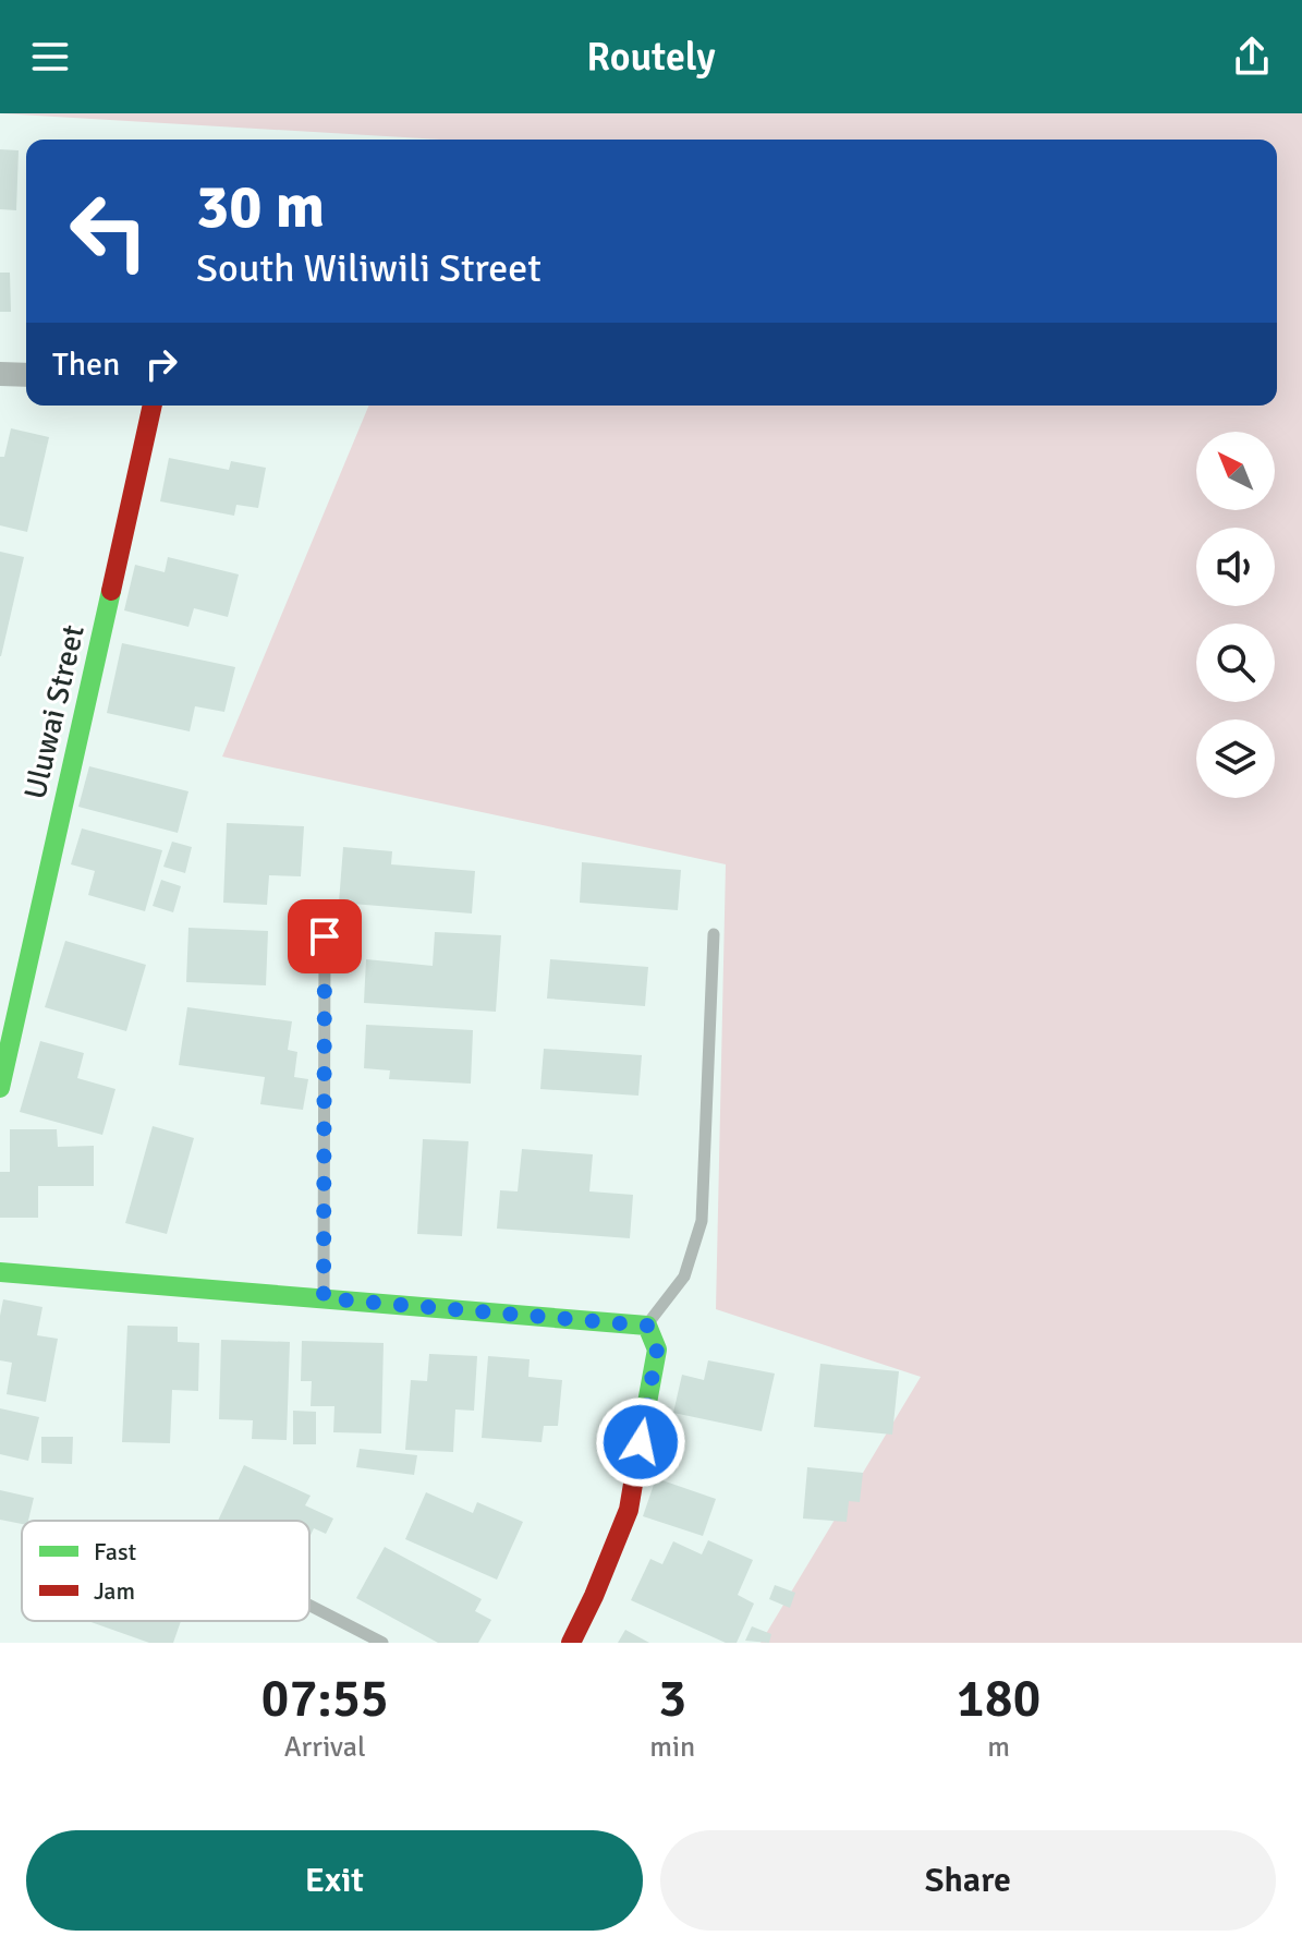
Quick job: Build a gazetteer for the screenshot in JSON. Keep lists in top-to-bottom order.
{
  "streets": {
    "street": ["Uluwai Street"]
  },
  "legend": ["Fast", "Jam"],
  "north": "top left",
  "page": {
    "header": "Routely",
    "turn": ["30 m", "South Wiliwili Street"],
    "then": "Then",
    "eta": [
      "07:55",
      "Arrival",
      "3",
      "min",
      "180",
      "m"
    ],
    "buttons": ["Exit", "Share"]
  }
}
